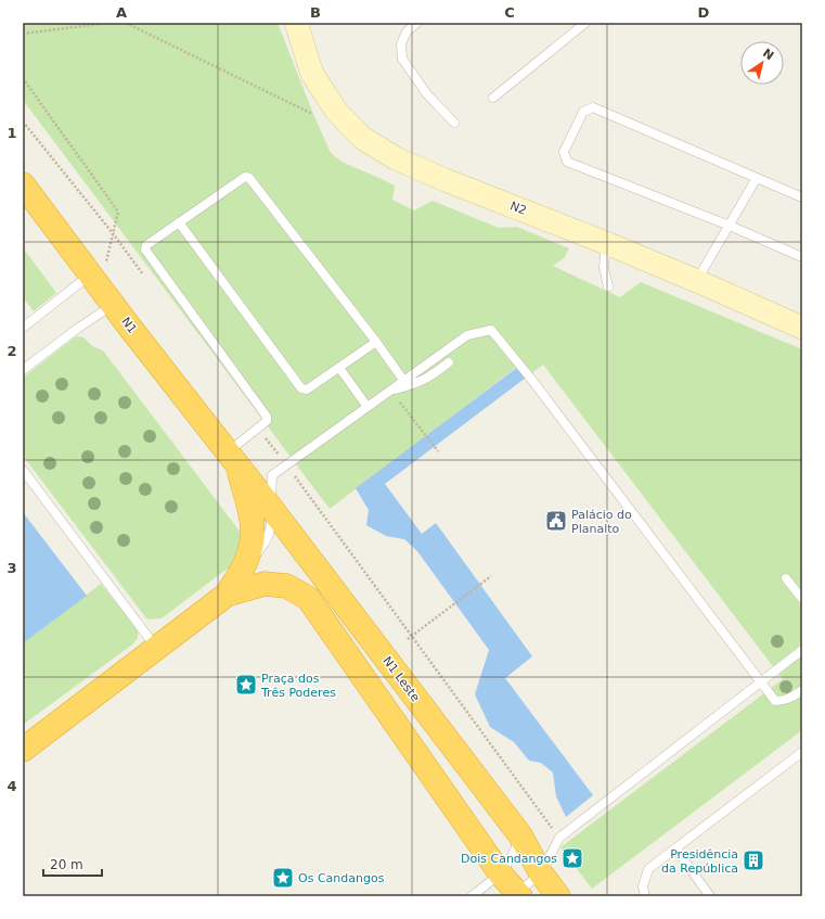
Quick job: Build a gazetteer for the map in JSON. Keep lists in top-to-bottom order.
{
  "streets": {
    "highway": ["N1", "N1 Leste"],
    "main road": ["N2"]
  },
  "crossings": [
    ["N1", "N1 Leste"]
  ],
  "places": {
    "public building": ["Palácio do Planalto"],
    "place": ["Praça dos Três Poderes", "Dois Candangos", "Os Candangos"],
    "building": ["Presidência da República"]
  },
  "scale_bar": "20 m",
  "north": "top right",
  "grid": {
    "columns": [
      "A",
      "B",
      "C",
      "D"
    ],
    "rows": [
      "1",
      "2",
      "3",
      "4"
    ]
  }
}
